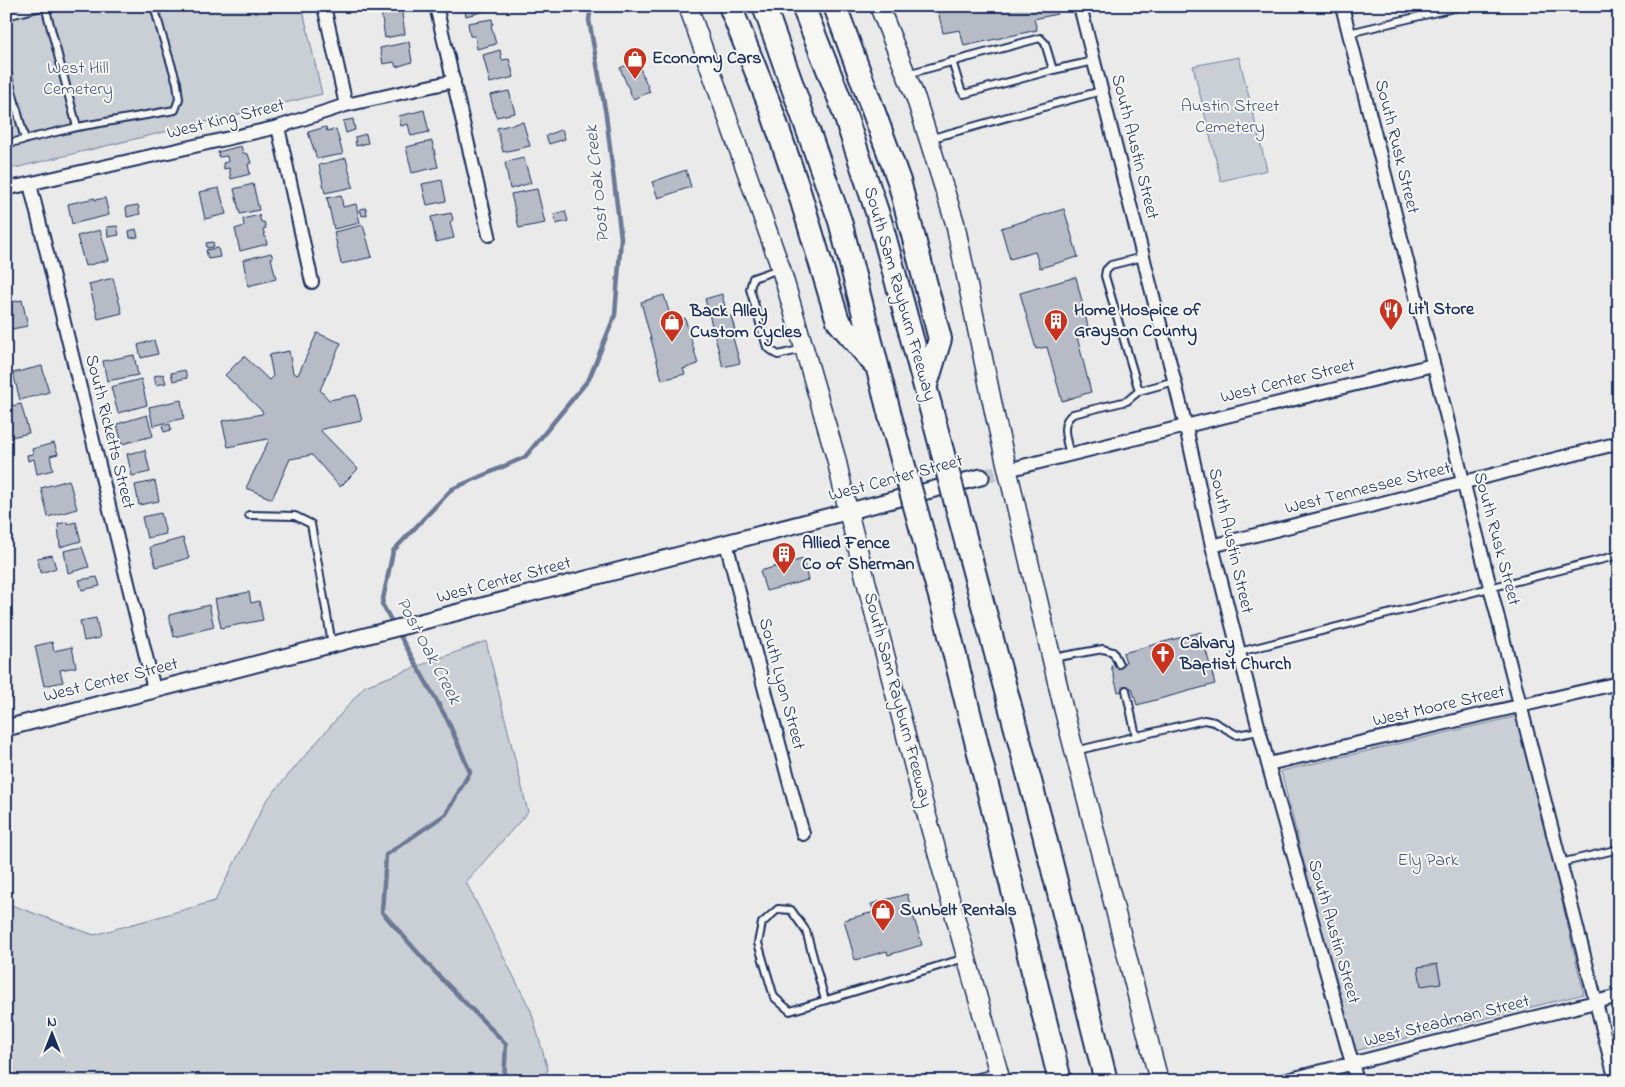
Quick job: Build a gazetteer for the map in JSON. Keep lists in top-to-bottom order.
{
  "streets": {
    "highway": ["South Sam Rayburn Freeway"],
    "street": [
      "West King Street",
      "South Austin Street",
      "South Rusk Street",
      "West Center Street",
      "South Ricketts Street",
      "West Tennessee Street",
      "South Lyon Street",
      "West Moore Street",
      "West Steadman Street"
    ]
  },
  "crossings": [
    ["West King Street", "South Ricketts Street"],
    ["South Austin Street", "West Center Street"],
    ["South Austin Street", "West Tennessee Street"],
    ["South Austin Street", "West Moore Street"],
    ["South Austin Street", "West Steadman Street"],
    ["South Rusk Street", "West Center Street"],
    ["South Rusk Street", "West Tennessee Street"],
    ["South Rusk Street", "West Moore Street"],
    ["South Rusk Street", "West Steadman Street"],
    ["South Sam Rayburn Freeway", "West Center Street"],
    ["West Center Street", "South Ricketts Street"],
    ["West Center Street", "South Lyon Street"]
  ],
  "water": ["Post Oak Creek"],
  "parks": ["West Hill Cemetery", "Austin Street Cemetery", "Ely Park"],
  "places": {
    "shop": ["Economy Cars", "Back Alley Custom Cycles", "Sunbelt Rentals"],
    "restaurant": ["Lit'l Store"],
    "building": ["Home Hospice of Grayson County", "Allied Fence Co of Sherman"],
    "church": ["Calvary Baptist Church"]
  },
  "north": "top"
}
